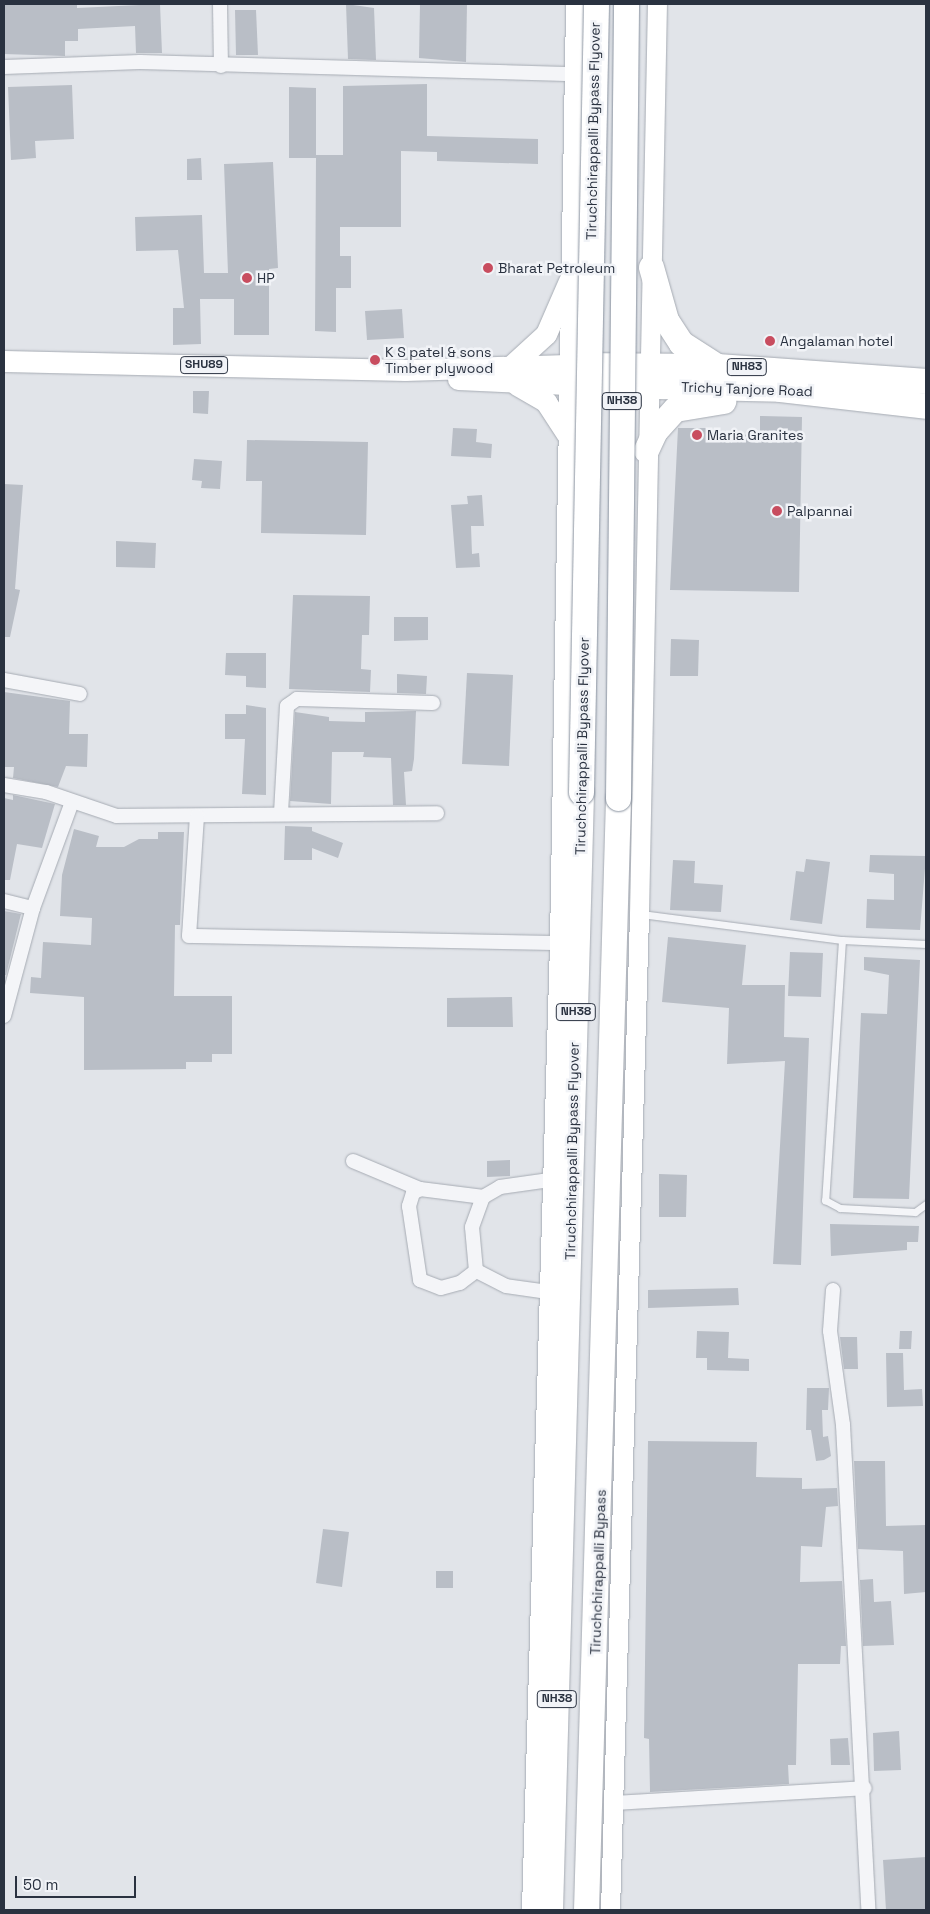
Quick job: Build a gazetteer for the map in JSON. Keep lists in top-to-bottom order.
{
  "streets": {
    "highway": [
      "Tiruchchirappalli Bypass Flyover",
      "NH83",
      "Trichy Tanjore Road",
      "NH38",
      "Tiruchchirappalli Bypass"
    ],
    "main road": ["SHU89"]
  },
  "crossings": [
    ["Tiruchchirappalli Bypass Flyover", "NH38"],
    ["SHU89", "Trichy Tanjore Road"],
    ["NH83", "Trichy Tanjore Road"]
  ],
  "places": [
    "Bharat Petroleum",
    "HP",
    "Angalaman hotel",
    "K S patel & sons Timber plywood",
    "Maria Granites",
    "Palpannai"
  ],
  "scale_bar": "50 m"
}
